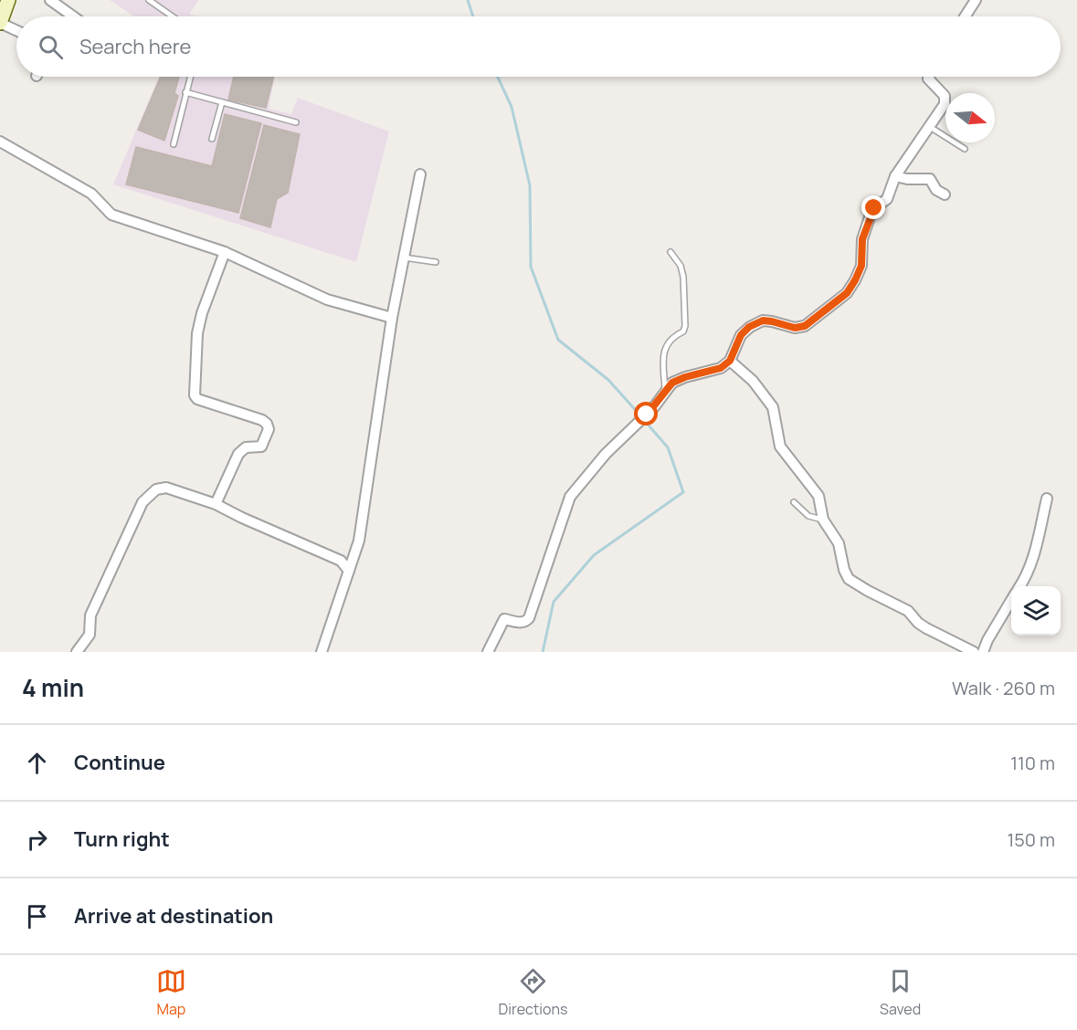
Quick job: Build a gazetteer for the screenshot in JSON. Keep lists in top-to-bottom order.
{
  "north": "right",
  "page": {
    "search": "Search here",
    "heading": ["4 min", "Walk · 260 m"],
    "list": [
      ["Continue", "110 m"],
      ["Turn right", "150 m"],
      "Arrive at destination"
    ],
    "nav": ["Map", "Directions", "Saved"]
  }
}
